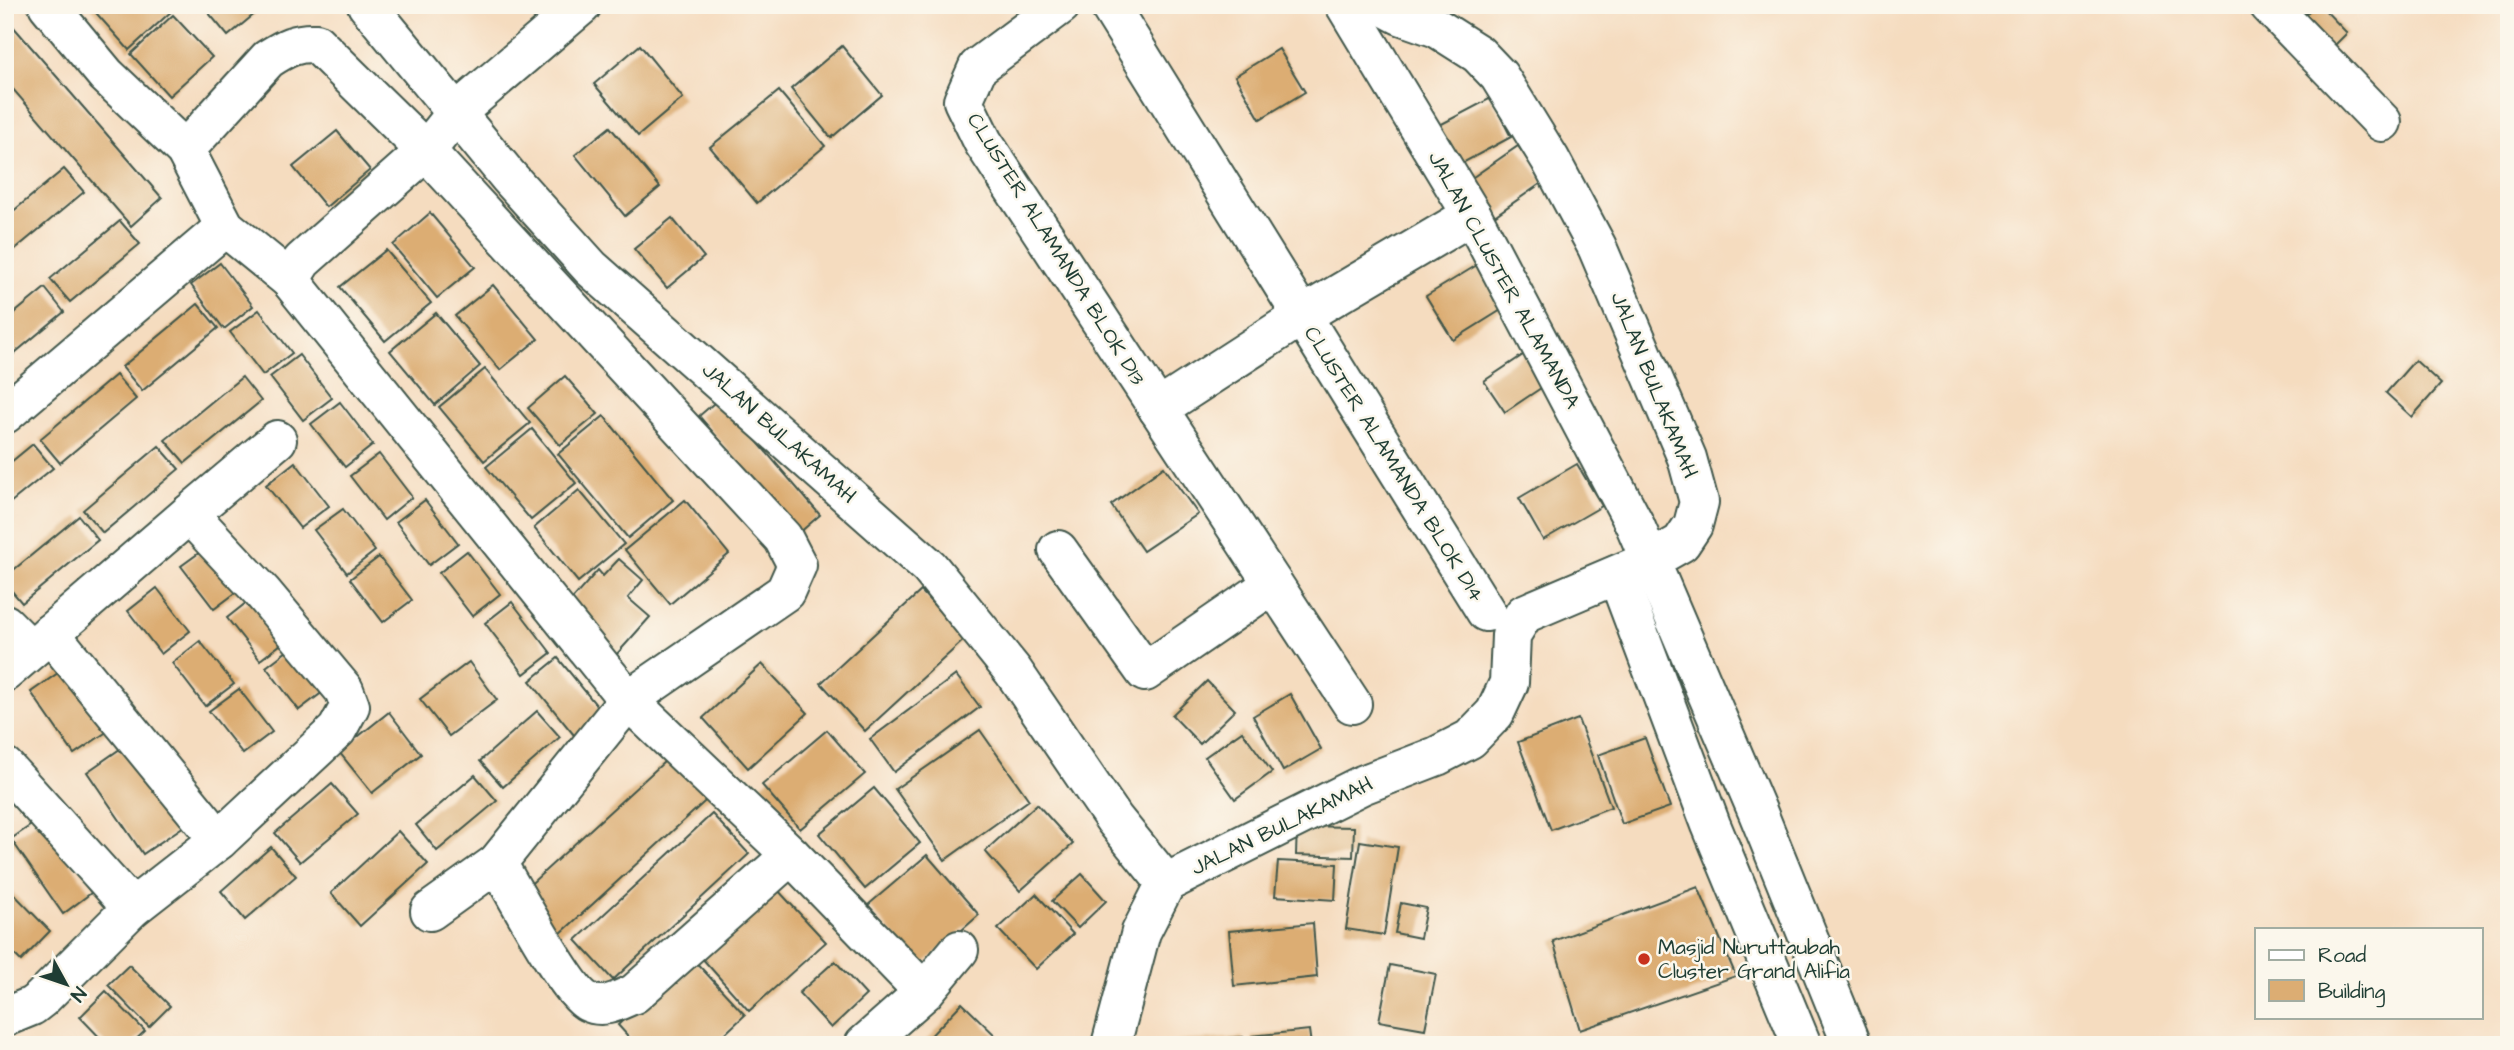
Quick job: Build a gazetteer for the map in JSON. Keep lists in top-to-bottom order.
{
  "streets": {
    "street": [
      "CLUSTER ALAMANDA BLOK D13",
      "JALAN CLUSTER ALAMANDA",
      "JALAN BULAKAMAH",
      "CLUSTER ALAMANDA BLOK D14"
    ]
  },
  "crossings": [
    ["JALAN CLUSTER ALAMANDA", "JALAN BULAKAMAH"]
  ],
  "places": ["Masjid Nuruttaubah Cluster Grand Alifia"],
  "legend": ["Road", "Building"],
  "north": "bottom right"
}
